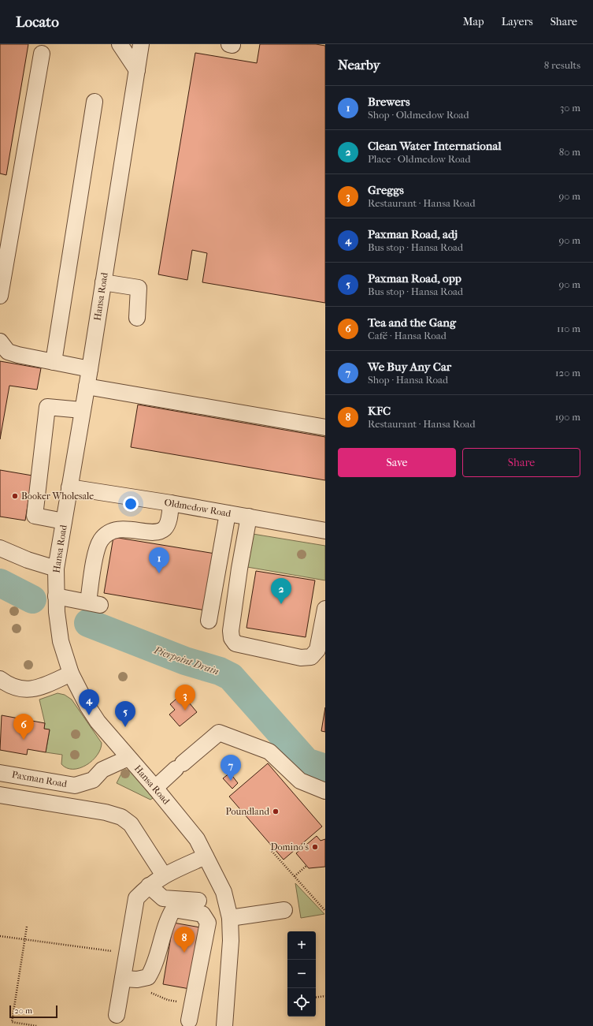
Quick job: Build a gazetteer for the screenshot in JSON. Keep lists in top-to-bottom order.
{
  "streets": {
    "street": ["Hansa Road", "Oldmedow Road", "Paxman Road"]
  },
  "crossings": [
    ["Hansa Road", "Oldmedow Road"],
    ["Hansa Road", "Paxman Road"]
  ],
  "water": ["Pierpoint Drain"],
  "places": ["Booker Wholesale", "Poundland", "Domino's"],
  "scale_bar": "20 m",
  "page": {
    "header": "Locato",
    "nav": ["Map", "Layers", "Share"],
    "heading": ["Nearby", "8 results"],
    "list": [
      {
        "mark": "1",
        "name": "Brewers",
        "note": "Shop · Oldmedow Road",
        "value": "30 m"
      },
      {
        "mark": "2",
        "name": "Clean Water International",
        "note": "Place · Oldmedow Road",
        "value": "80 m"
      },
      {
        "mark": "3",
        "name": "Greggs",
        "note": "Restaurant · Hansa Road",
        "value": "90 m"
      },
      {
        "mark": "4",
        "name": "Paxman Road, adj",
        "note": "Bus stop · Hansa Road",
        "value": "90 m"
      },
      {
        "mark": "5",
        "name": "Paxman Road, opp",
        "note": "Bus stop · Hansa Road",
        "value": "90 m"
      },
      {
        "mark": "6",
        "name": "Tea and the Gang",
        "note": "Café · Hansa Road",
        "value": "110 m"
      },
      {
        "mark": "7",
        "name": "We Buy Any Car",
        "note": "Shop · Hansa Road",
        "value": "120 m"
      },
      {
        "mark": "8",
        "name": "KFC",
        "note": "Restaurant · Hansa Road",
        "value": "190 m"
      }
    ],
    "buttons": ["Save", "Share"],
    "pins": [
      "1",
      "2",
      "3",
      "4",
      "5",
      "6",
      "7",
      "8"
    ],
    "map_buttons": ["+", "−"],
    "scale": "20 m"
  }
}
